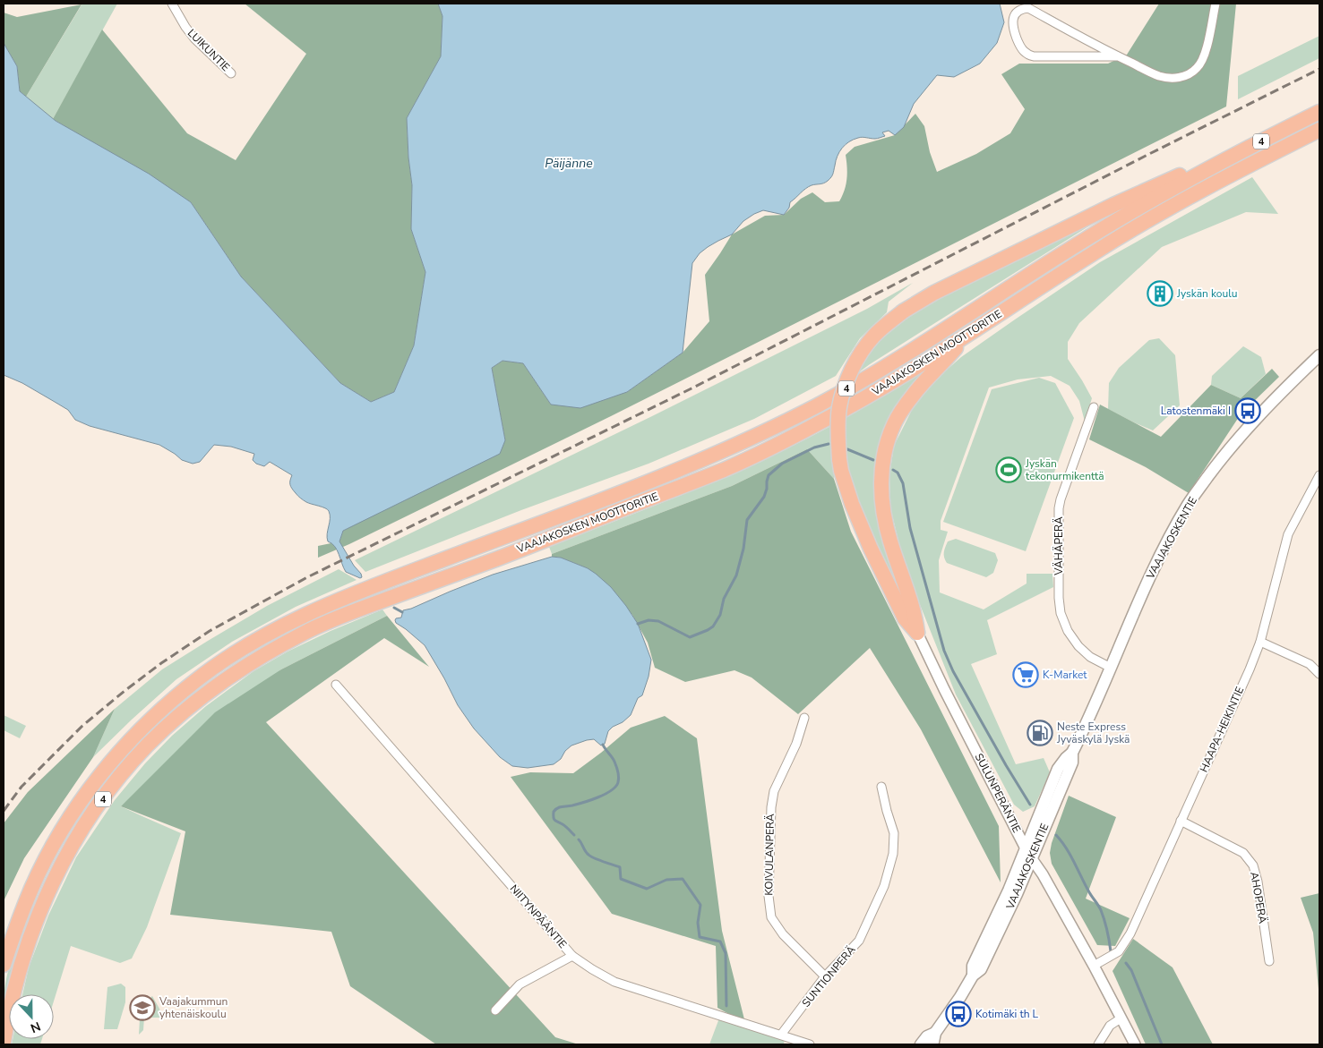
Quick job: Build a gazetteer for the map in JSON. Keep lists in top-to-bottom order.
{
  "streets": {
    "highway": ["4", "VAAJAKOSKEN MOOTTORITIE"],
    "main road": ["VAAJAKOSKENTIE"],
    "street": [
      "LUIKUNTIE",
      "VÄHÄPERÄ",
      "HAAPA-HEIKINTIE",
      "SULUNPERÄNTIE",
      "KOIVULANPERÄ",
      "AHOPERÄ",
      "NIITYNPÄÄNTIE",
      "SUNTIONPERÄ"
    ]
  },
  "crossings": [
    ["VAAJAKOSKENTIE", "VÄHÄPERÄ"],
    ["VAAJAKOSKENTIE", "SULUNPERÄNTIE"],
    ["HAAPA-HEIKINTIE", "SULUNPERÄNTIE"],
    ["HAAPA-HEIKINTIE", "AHOPERÄ"],
    ["KOIVULANPERÄ", "SUNTIONPERÄ"],
    ["NIITYNPÄÄNTIE", "SUNTIONPERÄ"]
  ],
  "water": ["Päijänne"],
  "places": {
    "building": ["Jyskän koulu"],
    "bus stop": ["Latostenmäki I", "Kotimäki th L"],
    "sports": ["Jyskän tekonurmikenttä"],
    "supermarket": ["K-Market"],
    "fuel station": ["Neste Express Jyväskylä Jyskä"],
    "school or university": ["Vaajakummun yhtenäiskoulu"]
  },
  "north": "bottom"
}
